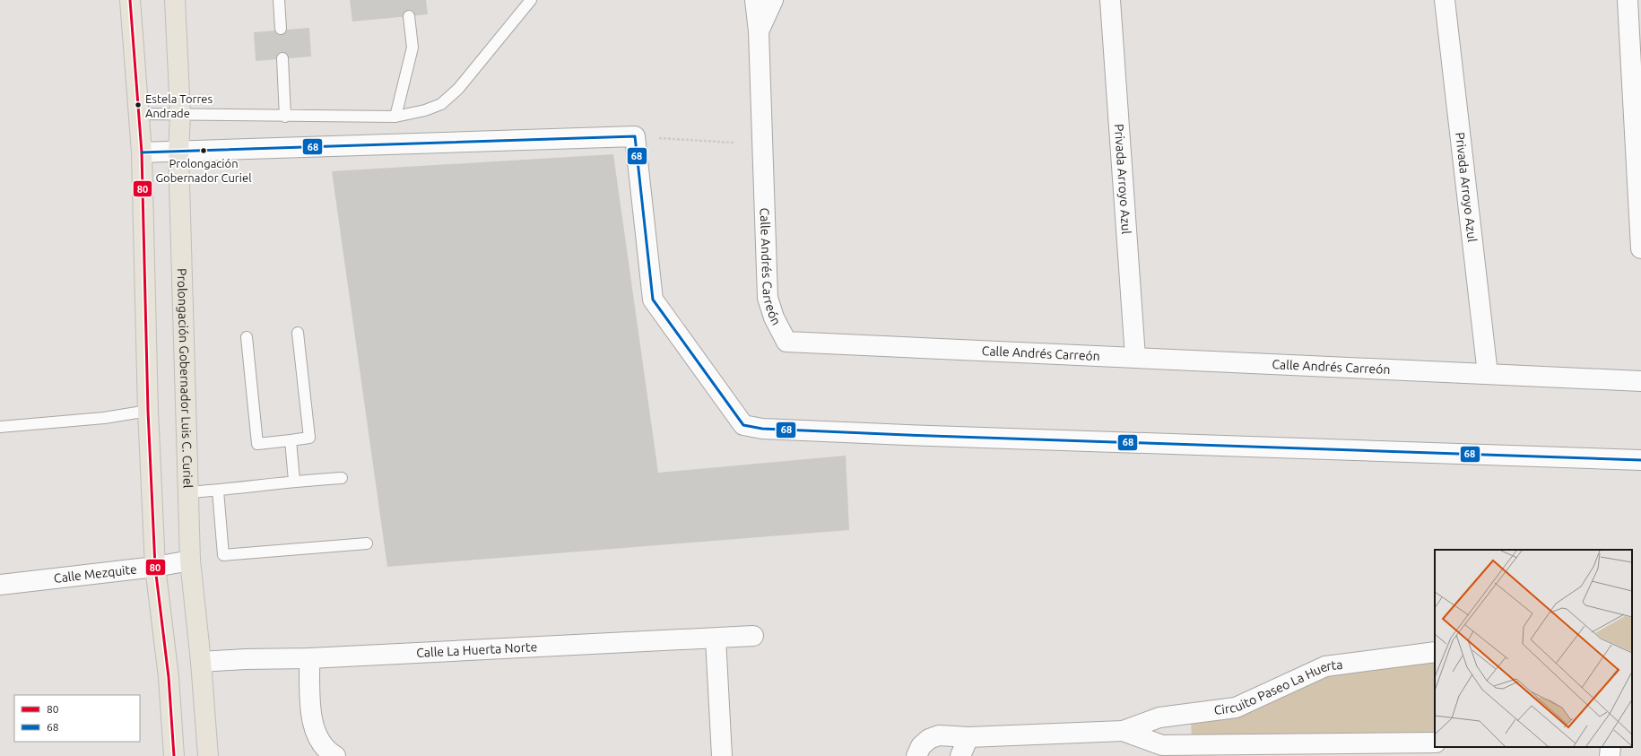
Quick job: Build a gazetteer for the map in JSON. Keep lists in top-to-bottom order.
{
  "streets": {
    "main road": ["Prolongación Gobernador Luis C. Curiel"],
    "street": [
      "Privada Arroyo Azul",
      "Calle Andrés Carreón",
      "Calle Mezquite",
      "Calle La Huerta Norte",
      "Circuito Paseo La Huerta"
    ]
  },
  "crossings": [
    ["Privada Arroyo Azul", "Calle Andrés Carreón"],
    ["Prolongación Gobernador Luis C. Curiel", "Calle Mezquite"],
    ["Prolongación Gobernador Luis C. Curiel", "Calle La Huerta Norte"]
  ],
  "places": ["Estela Torres Andrade", "Prolongación Gobernador Curiel"],
  "lines": ["transit line 80", "transit line 68"],
  "legend": ["80", "68"]
}
